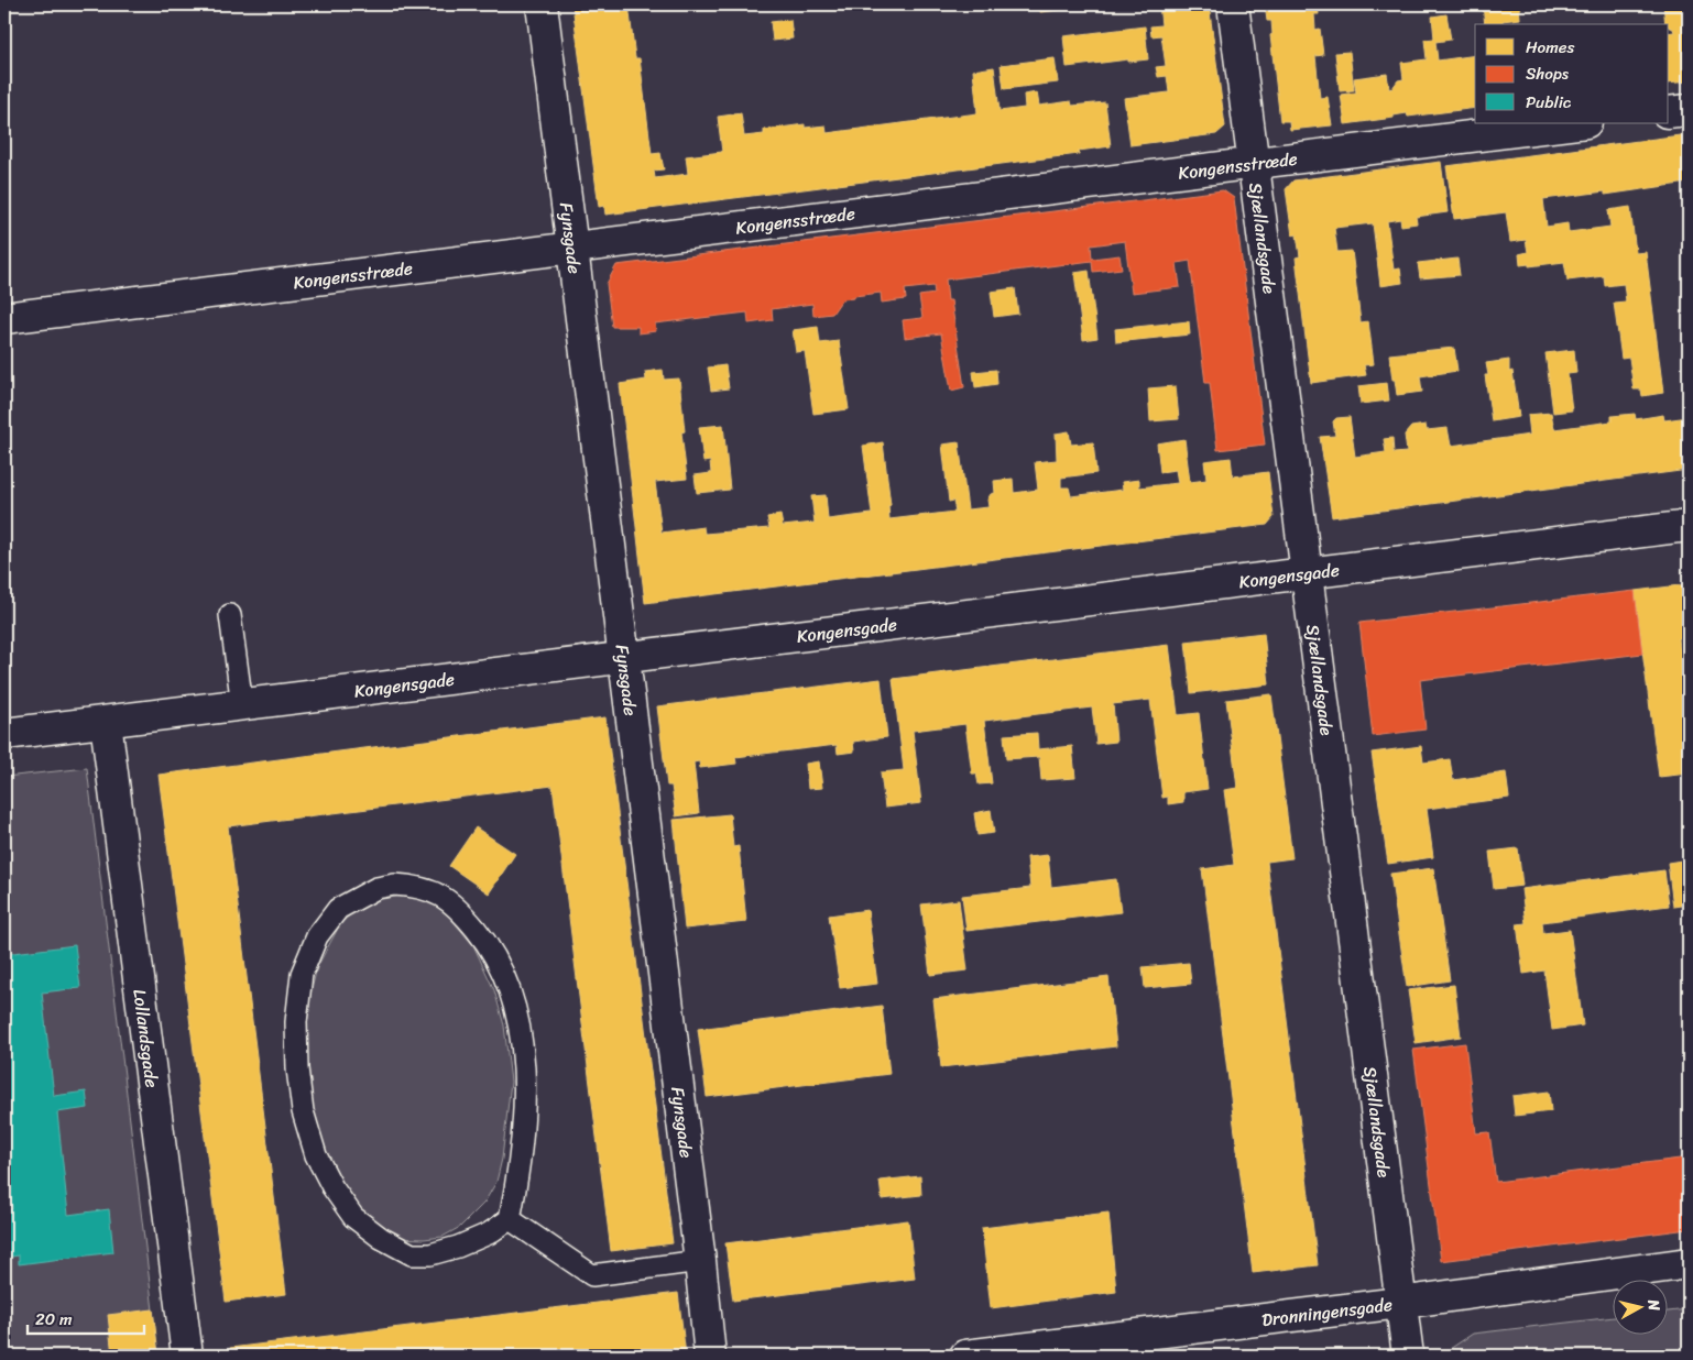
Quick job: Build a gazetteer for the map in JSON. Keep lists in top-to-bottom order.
{
  "streets": {
    "street": [
      "Kongensstræde",
      "Fynsgade",
      "Sjællandsgade",
      "Kongensgade",
      "Lollandsgade",
      "Dronningensgade"
    ]
  },
  "crossings": [
    ["Kongensstræde", "Fynsgade"],
    ["Kongensstræde", "Sjællandsgade"],
    ["Fynsgade", "Kongensgade"],
    ["Sjællandsgade", "Kongensgade"],
    ["Sjællandsgade", "Dronningensgade"],
    ["Kongensgade", "Lollandsgade"]
  ],
  "legend": ["Homes", "Shops", "Public"],
  "scale_bar": "20 m",
  "north": "right"
}
